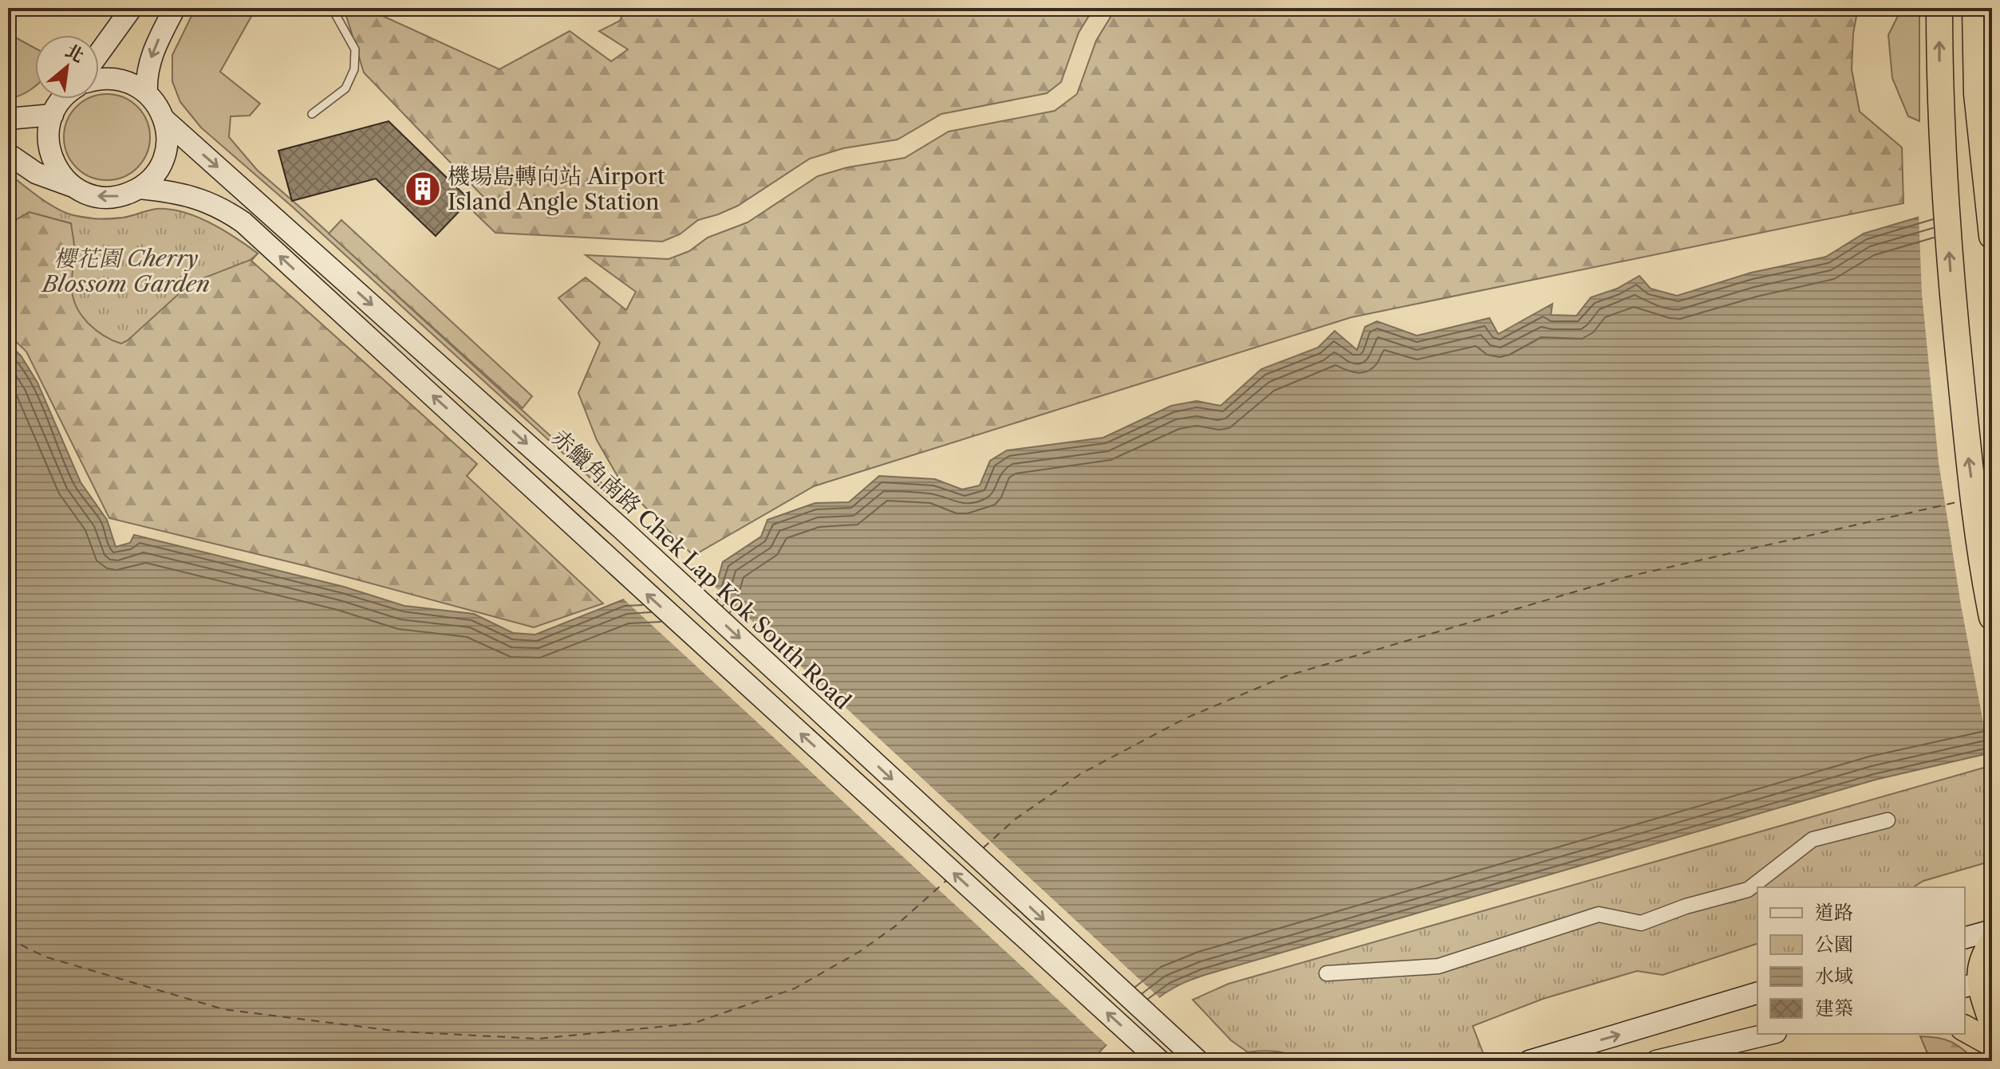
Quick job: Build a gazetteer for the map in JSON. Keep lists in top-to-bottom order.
{
  "streets": {
    "main road": ["赤鱲角南路 Chek Lap Kok South Road"]
  },
  "parks": ["櫻花園 Cherry Blossom Garden"],
  "places": {
    "building": ["機場島轉向站 Airport Island Angle Station"]
  },
  "legend": [
    "道路",
    "公園",
    "水域",
    "建築"
  ],
  "north": "top right"
}
